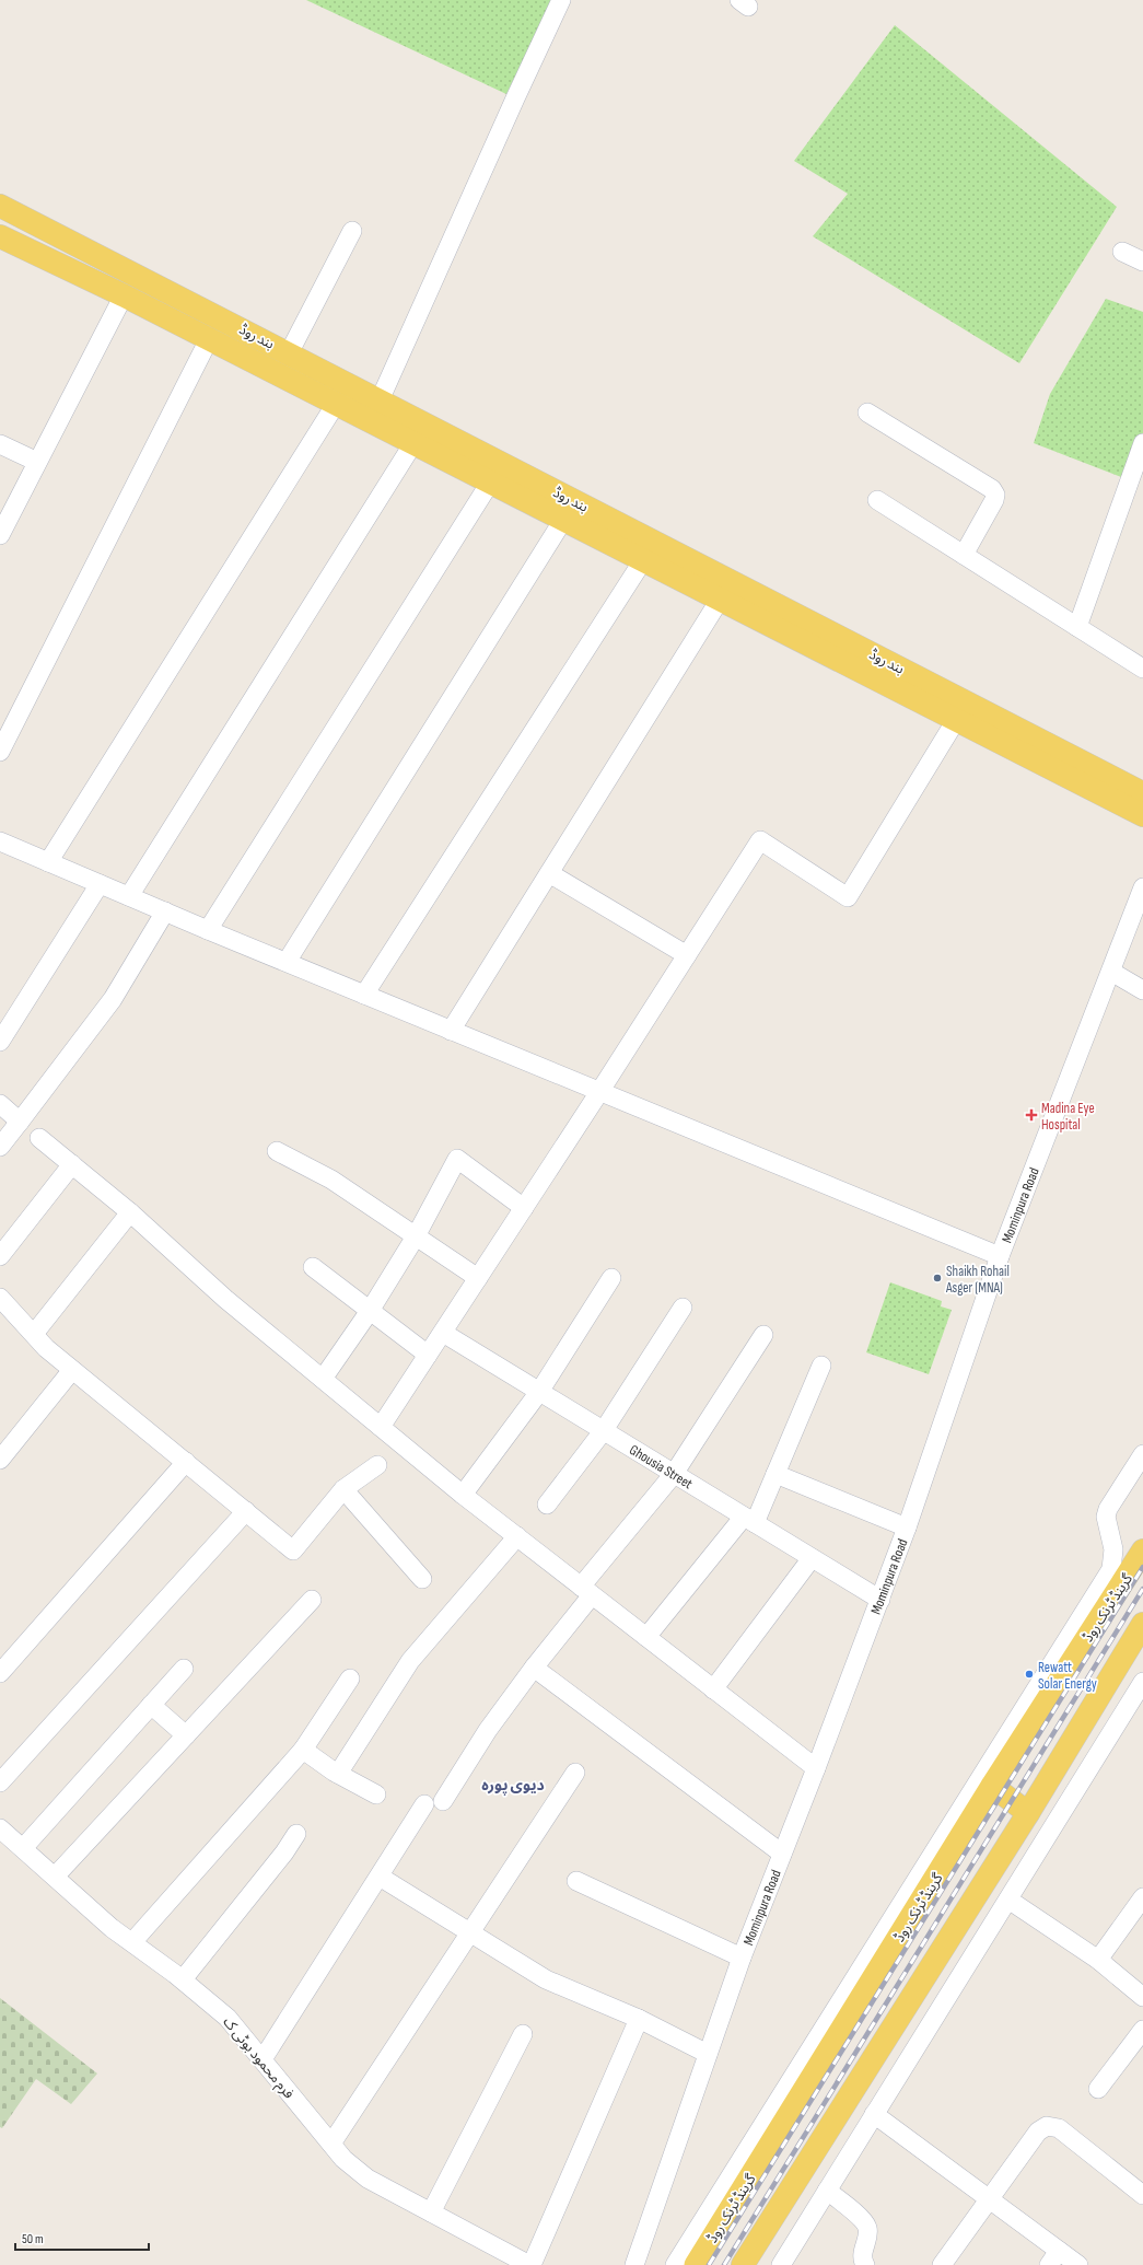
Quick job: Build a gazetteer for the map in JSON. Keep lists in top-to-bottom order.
{
  "streets": {
    "main road": ["بند روڈ", "گرینڈ ٹرنک روڈ"],
    "street": ["Mominpura Road", "Ghousia Street", "فرم محمود بوٹی ک"]
  },
  "crossings": [
    ["Mominpura Road", "Ghousia Street"]
  ],
  "districts": ["دیوی پورہ"],
  "places": {
    "health": ["Madina Eye Hospital"],
    "other": ["Shaikh Rohail Asger (MNA)", "Rewatt Solar Energy"]
  },
  "scale_bar": "50 m"
}
